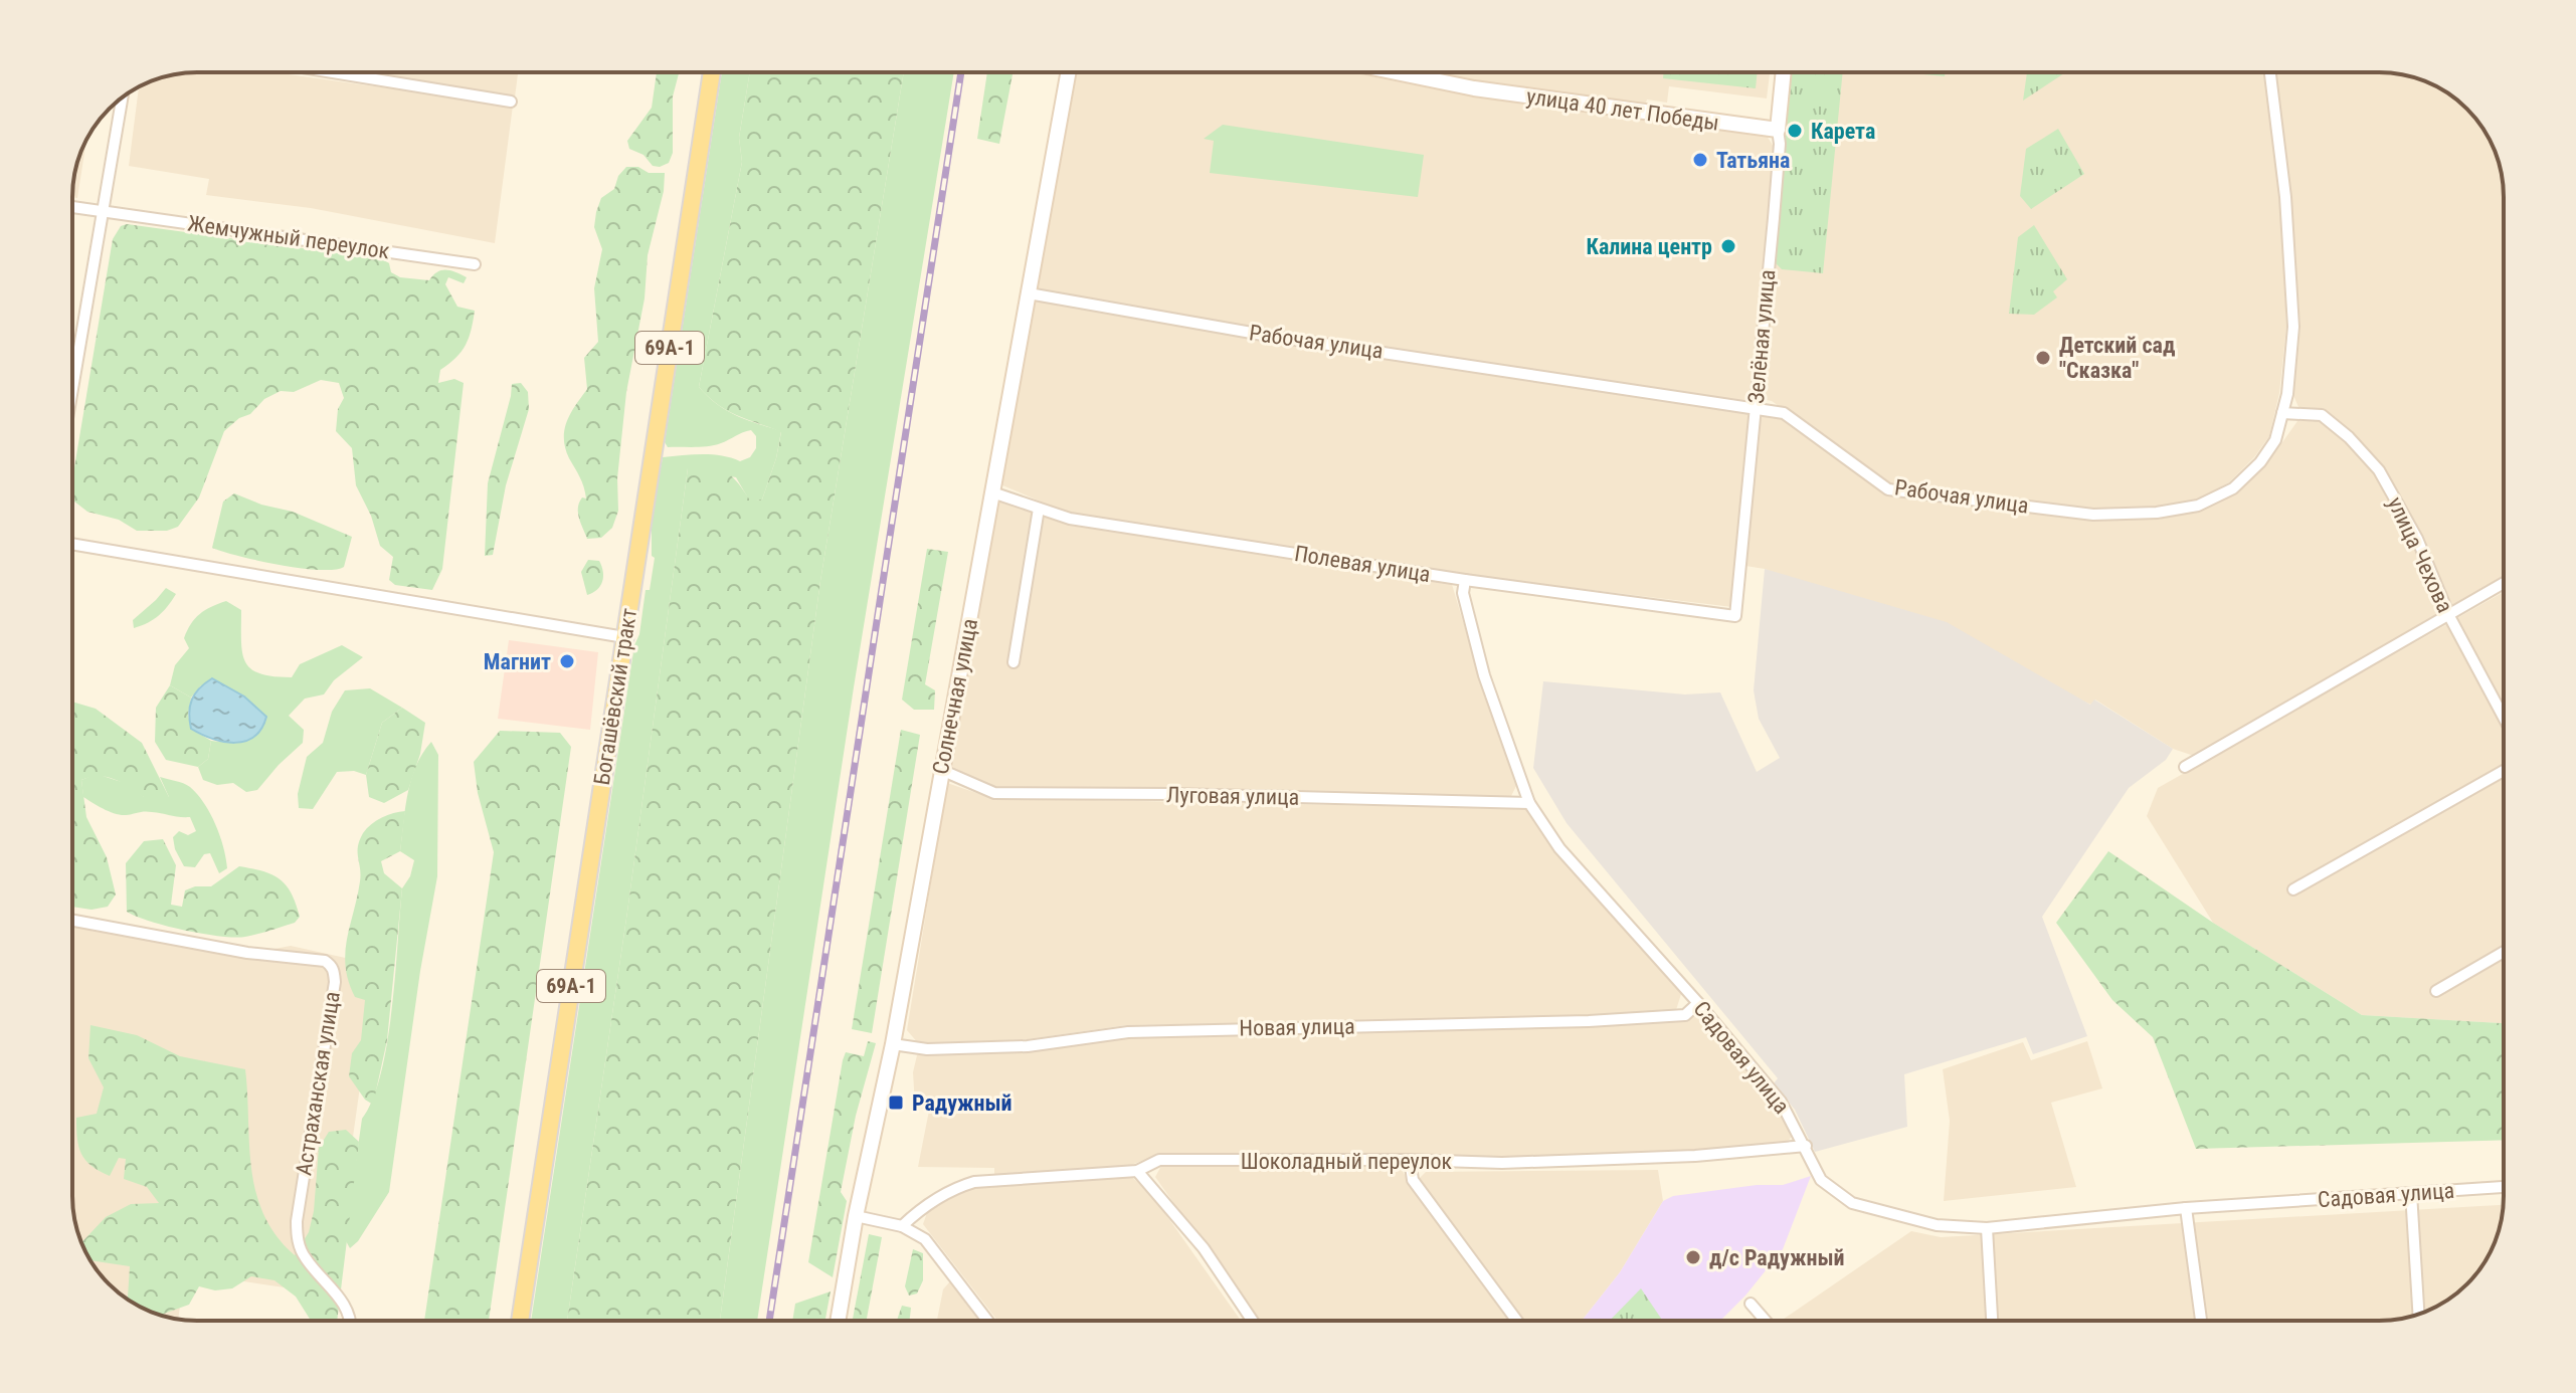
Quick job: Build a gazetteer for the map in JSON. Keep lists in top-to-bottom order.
{
  "streets": {
    "main road": ["69А-1", "Богашёвский тракт"],
    "street": [
      "улица 40 лет Победы",
      "Жемчужный переулок",
      "Зелёная улица",
      "Рабочая улица",
      "улица Чехова",
      "Полевая улица",
      "Солнечная улица",
      "Луговая улица",
      "Новая улица",
      "Садовая улица",
      "Астраханская улица",
      "Шоколадный переулок"
    ]
  },
  "crossings": [
    ["улица 40 лет Победы", "Зелёная улица"],
    ["Зелёная улица", "Рабочая улица"],
    ["Зелёная улица", "Полевая улица"],
    ["Рабочая улица", "улица Чехова"],
    ["Рабочая улица", "Солнечная улица"],
    ["Полевая улица", "Солнечная улица"],
    ["Полевая улица", "Садовая улица"],
    ["Солнечная улица", "Луговая улица"],
    ["Солнечная улица", "Новая улица"],
    ["Луговая улица", "Садовая улица"],
    ["Новая улица", "Садовая улица"],
    ["Садовая улица", "Шоколадный переулок"]
  ],
  "places": {
    "other": [
      "Карета",
      "Татьяна",
      "Калина центр",
      "Детский сад \"Сказка\"",
      "Магнит",
      "д/с Радужный"
    ],
    "transit": ["Радужный"]
  }
}
